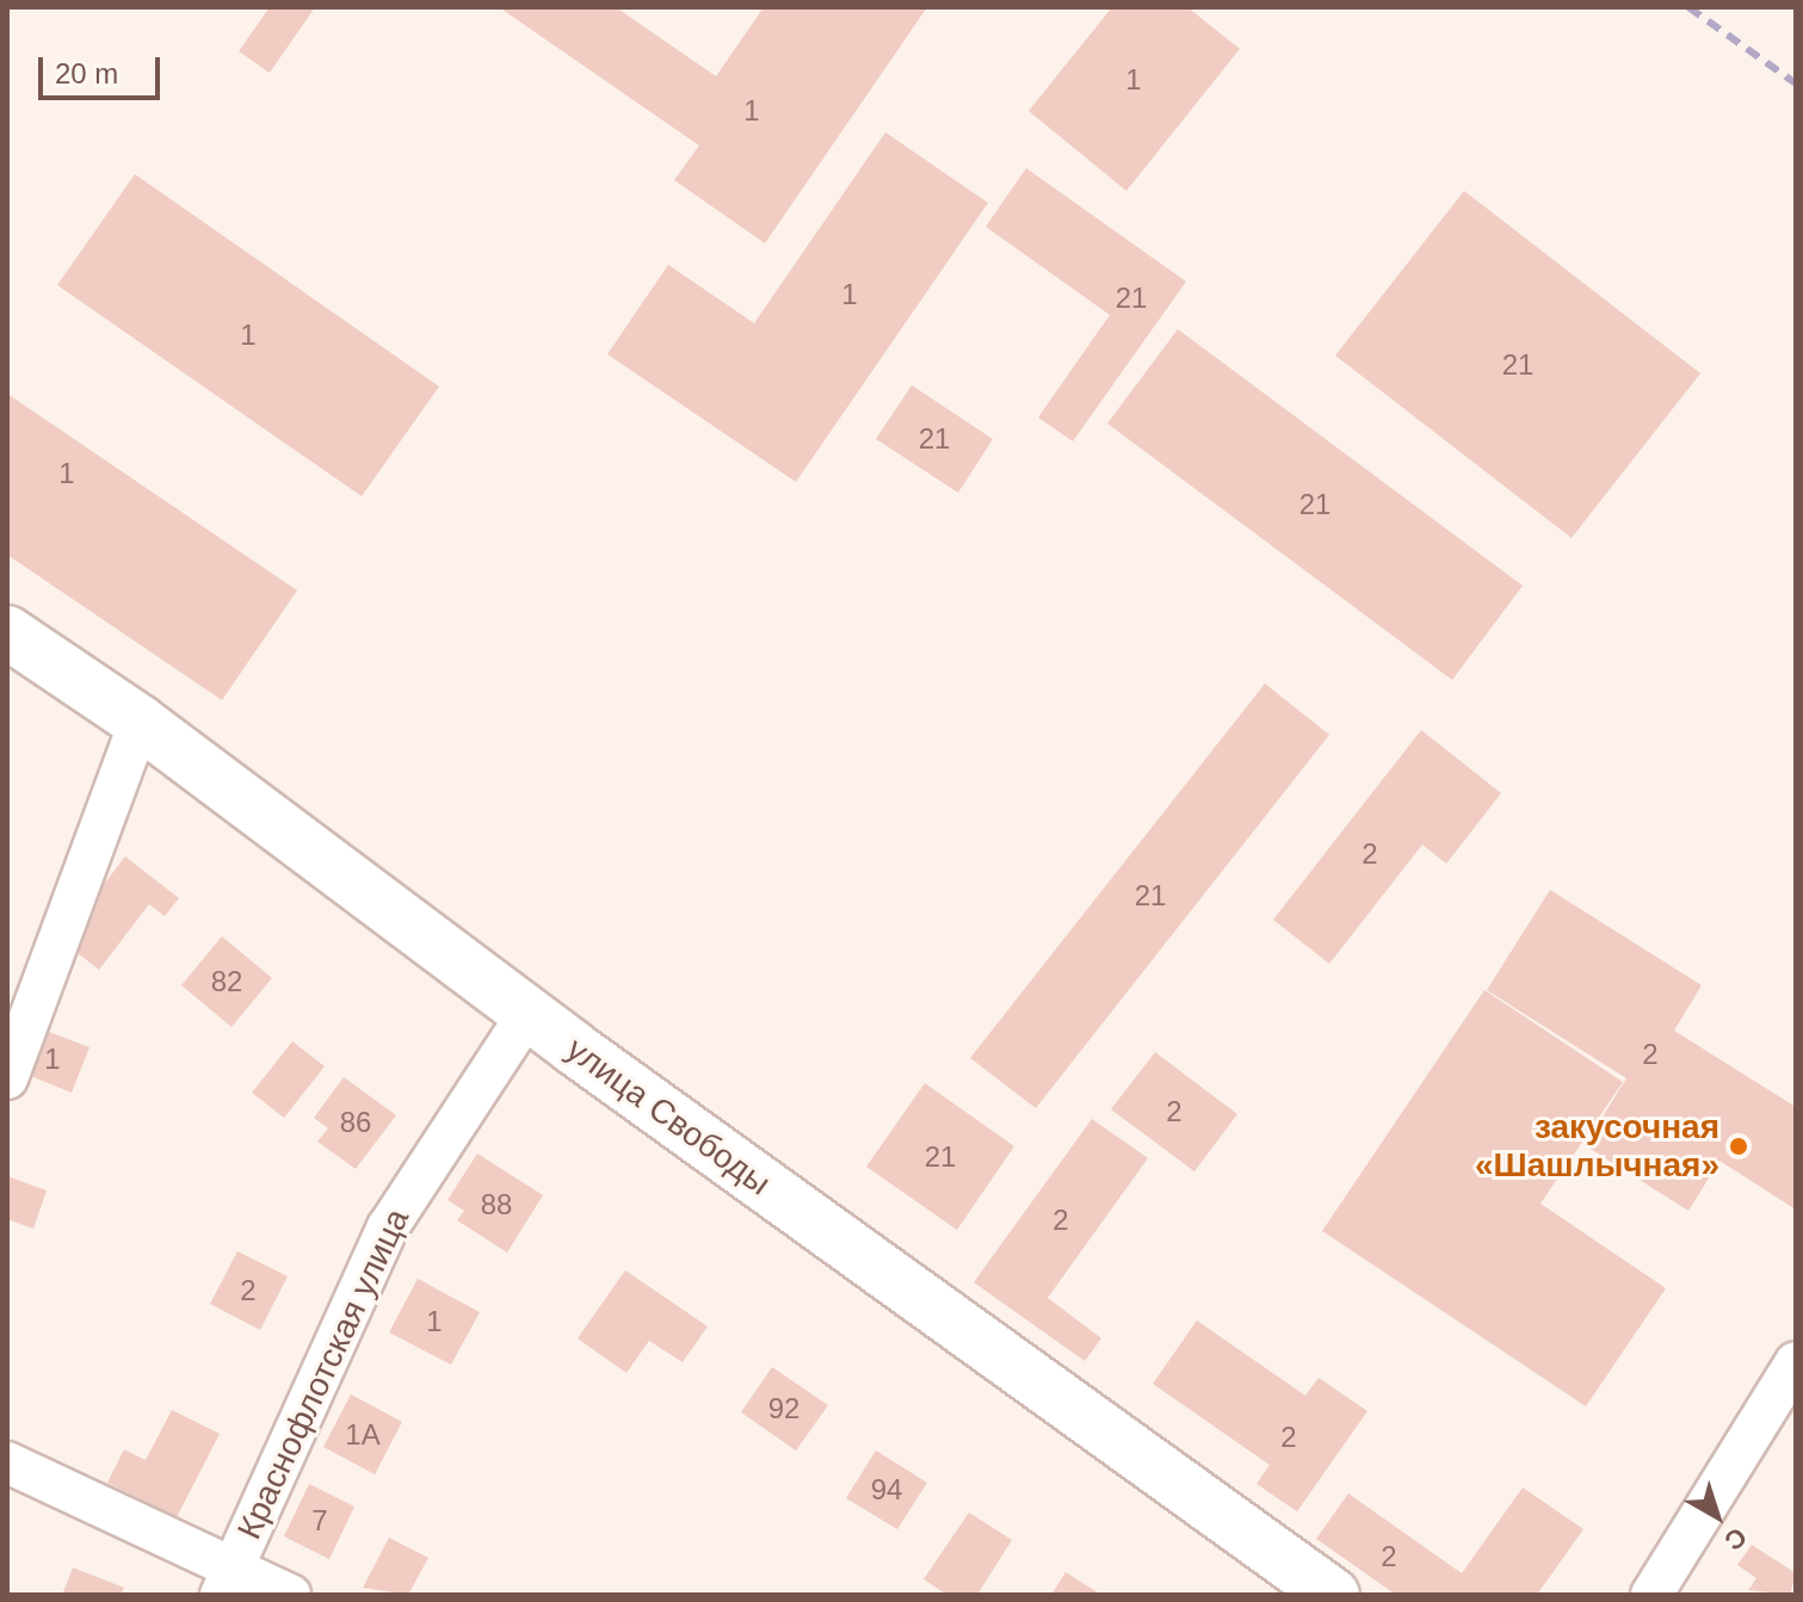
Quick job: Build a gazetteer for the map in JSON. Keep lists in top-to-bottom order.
{
  "streets": {
    "street": ["улица Свободы", "Краснофлотская улица"]
  },
  "crossings": [
    ["улица Свободы", "Краснофлотская улица"]
  ],
  "places": ["закусочная «Шашлычная»"],
  "house_numbers": [
    "1",
    "1",
    "1",
    "21",
    "1",
    "21",
    "21",
    "1",
    "21",
    "2",
    "21",
    "82",
    "2",
    "1",
    "2",
    "86",
    "21",
    "88",
    "2",
    "2",
    "1",
    "92",
    "1А",
    "2",
    "94",
    "7",
    "2"
  ],
  "scale_bar": "20 m",
  "north": "bottom right"
}
